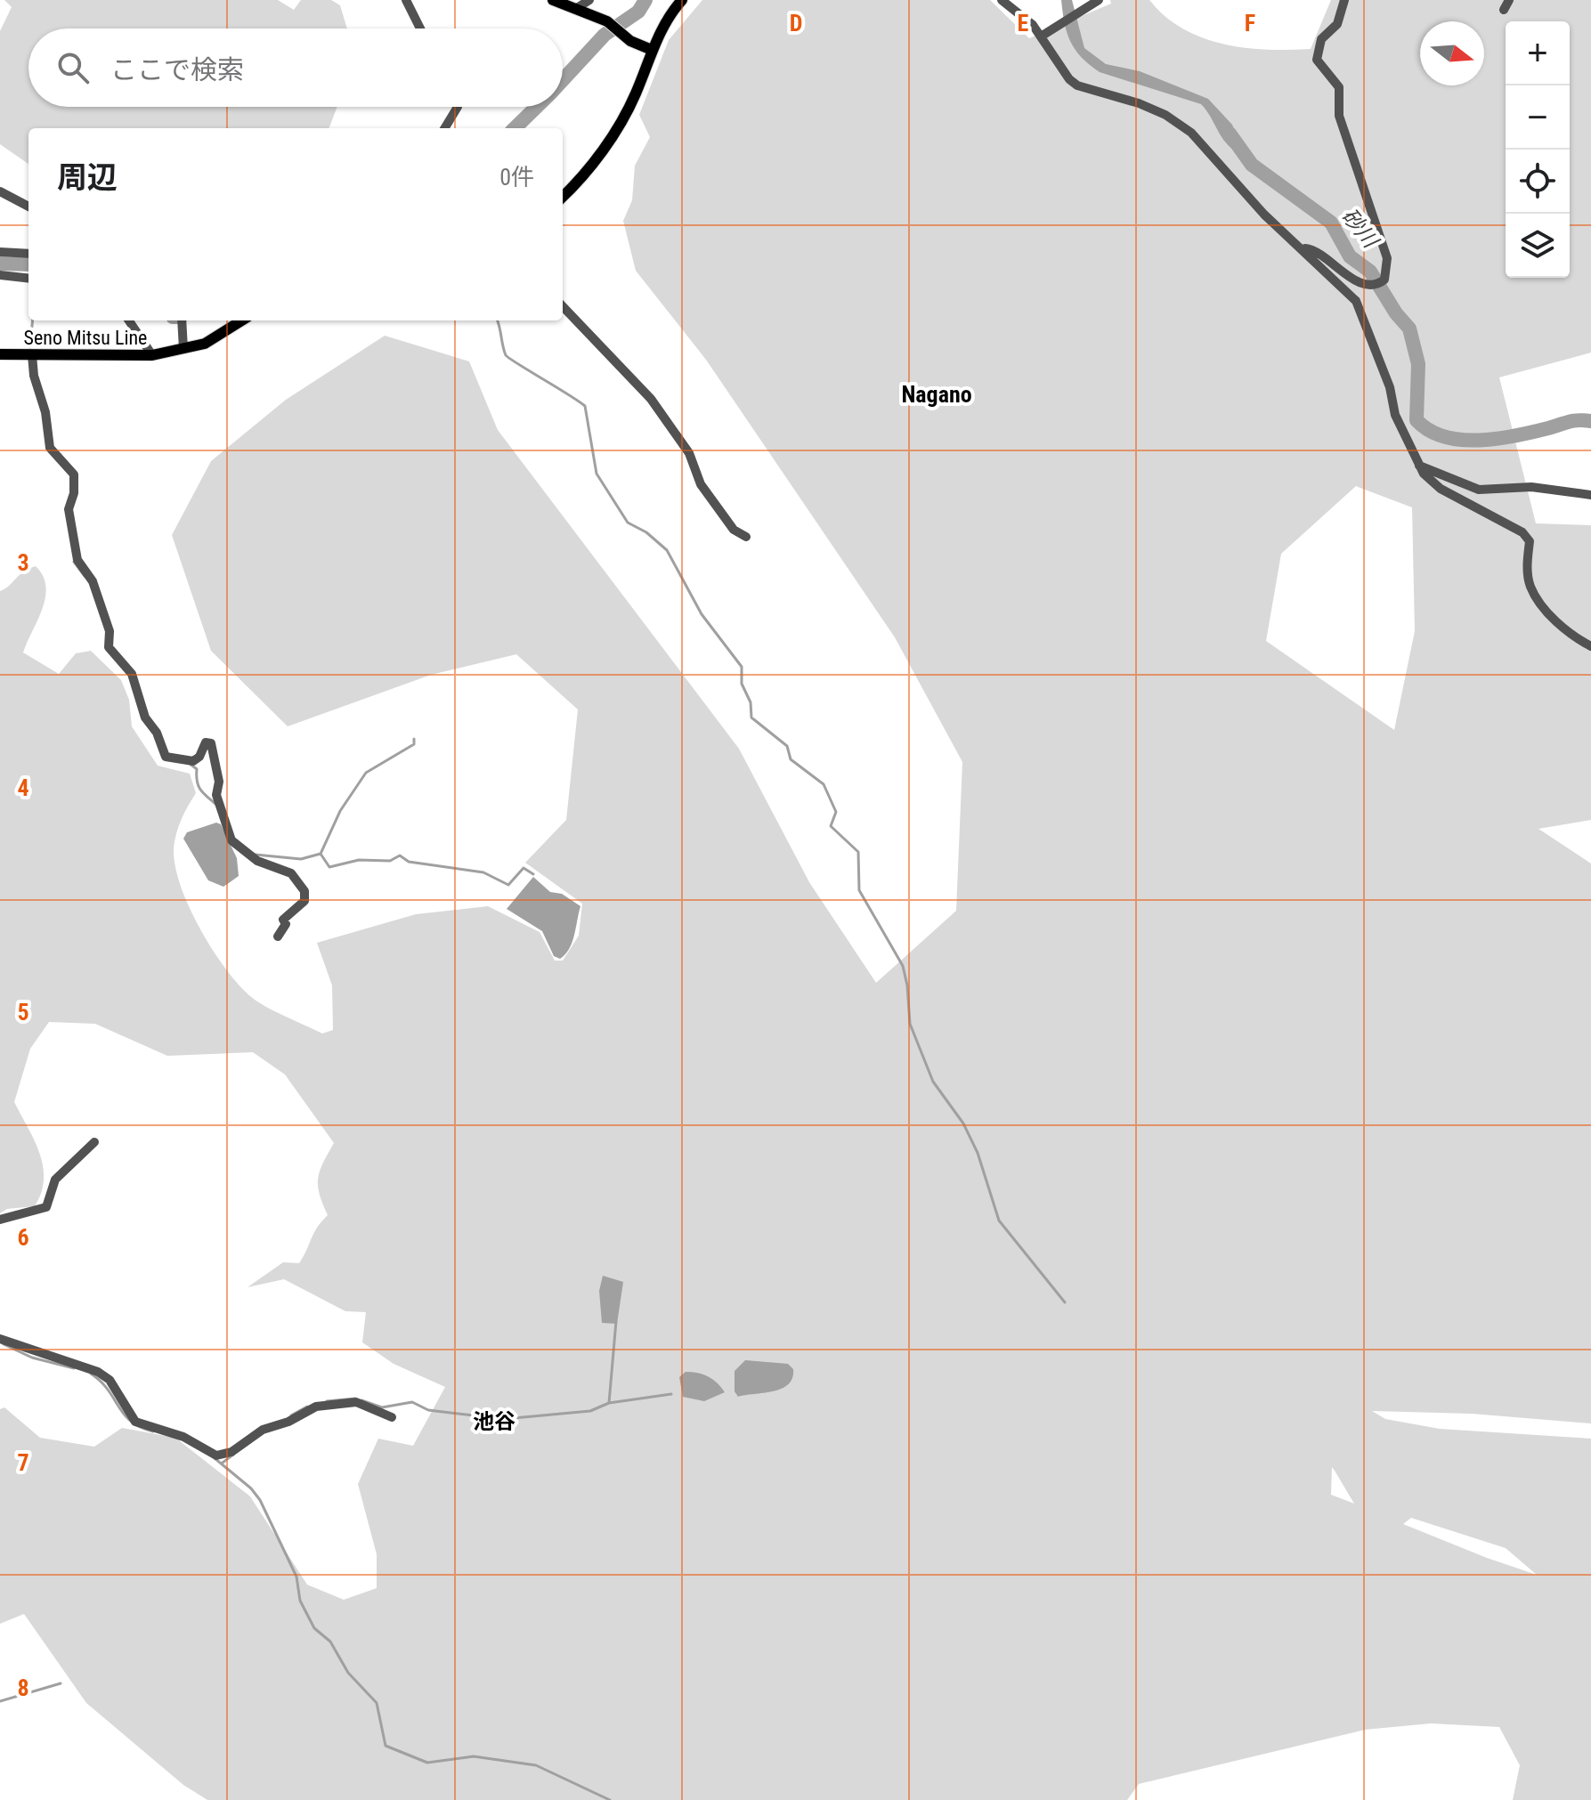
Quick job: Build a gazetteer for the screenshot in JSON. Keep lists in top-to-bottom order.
{
  "streets": {
    "main road": ["Seno Mitsu Line"]
  },
  "districts": ["Nagano", "池谷"],
  "water": ["砂川"],
  "north": "right",
  "page": {
    "map_buttons": ["+", "−"],
    "search": "ここで検索",
    "heading": ["周辺", "0件"]
  },
  "grid": {
    "columns": ["D", "E", "F"],
    "rows": [
      "3",
      "4",
      "5",
      "6",
      "7",
      "8"
    ]
  }
}
